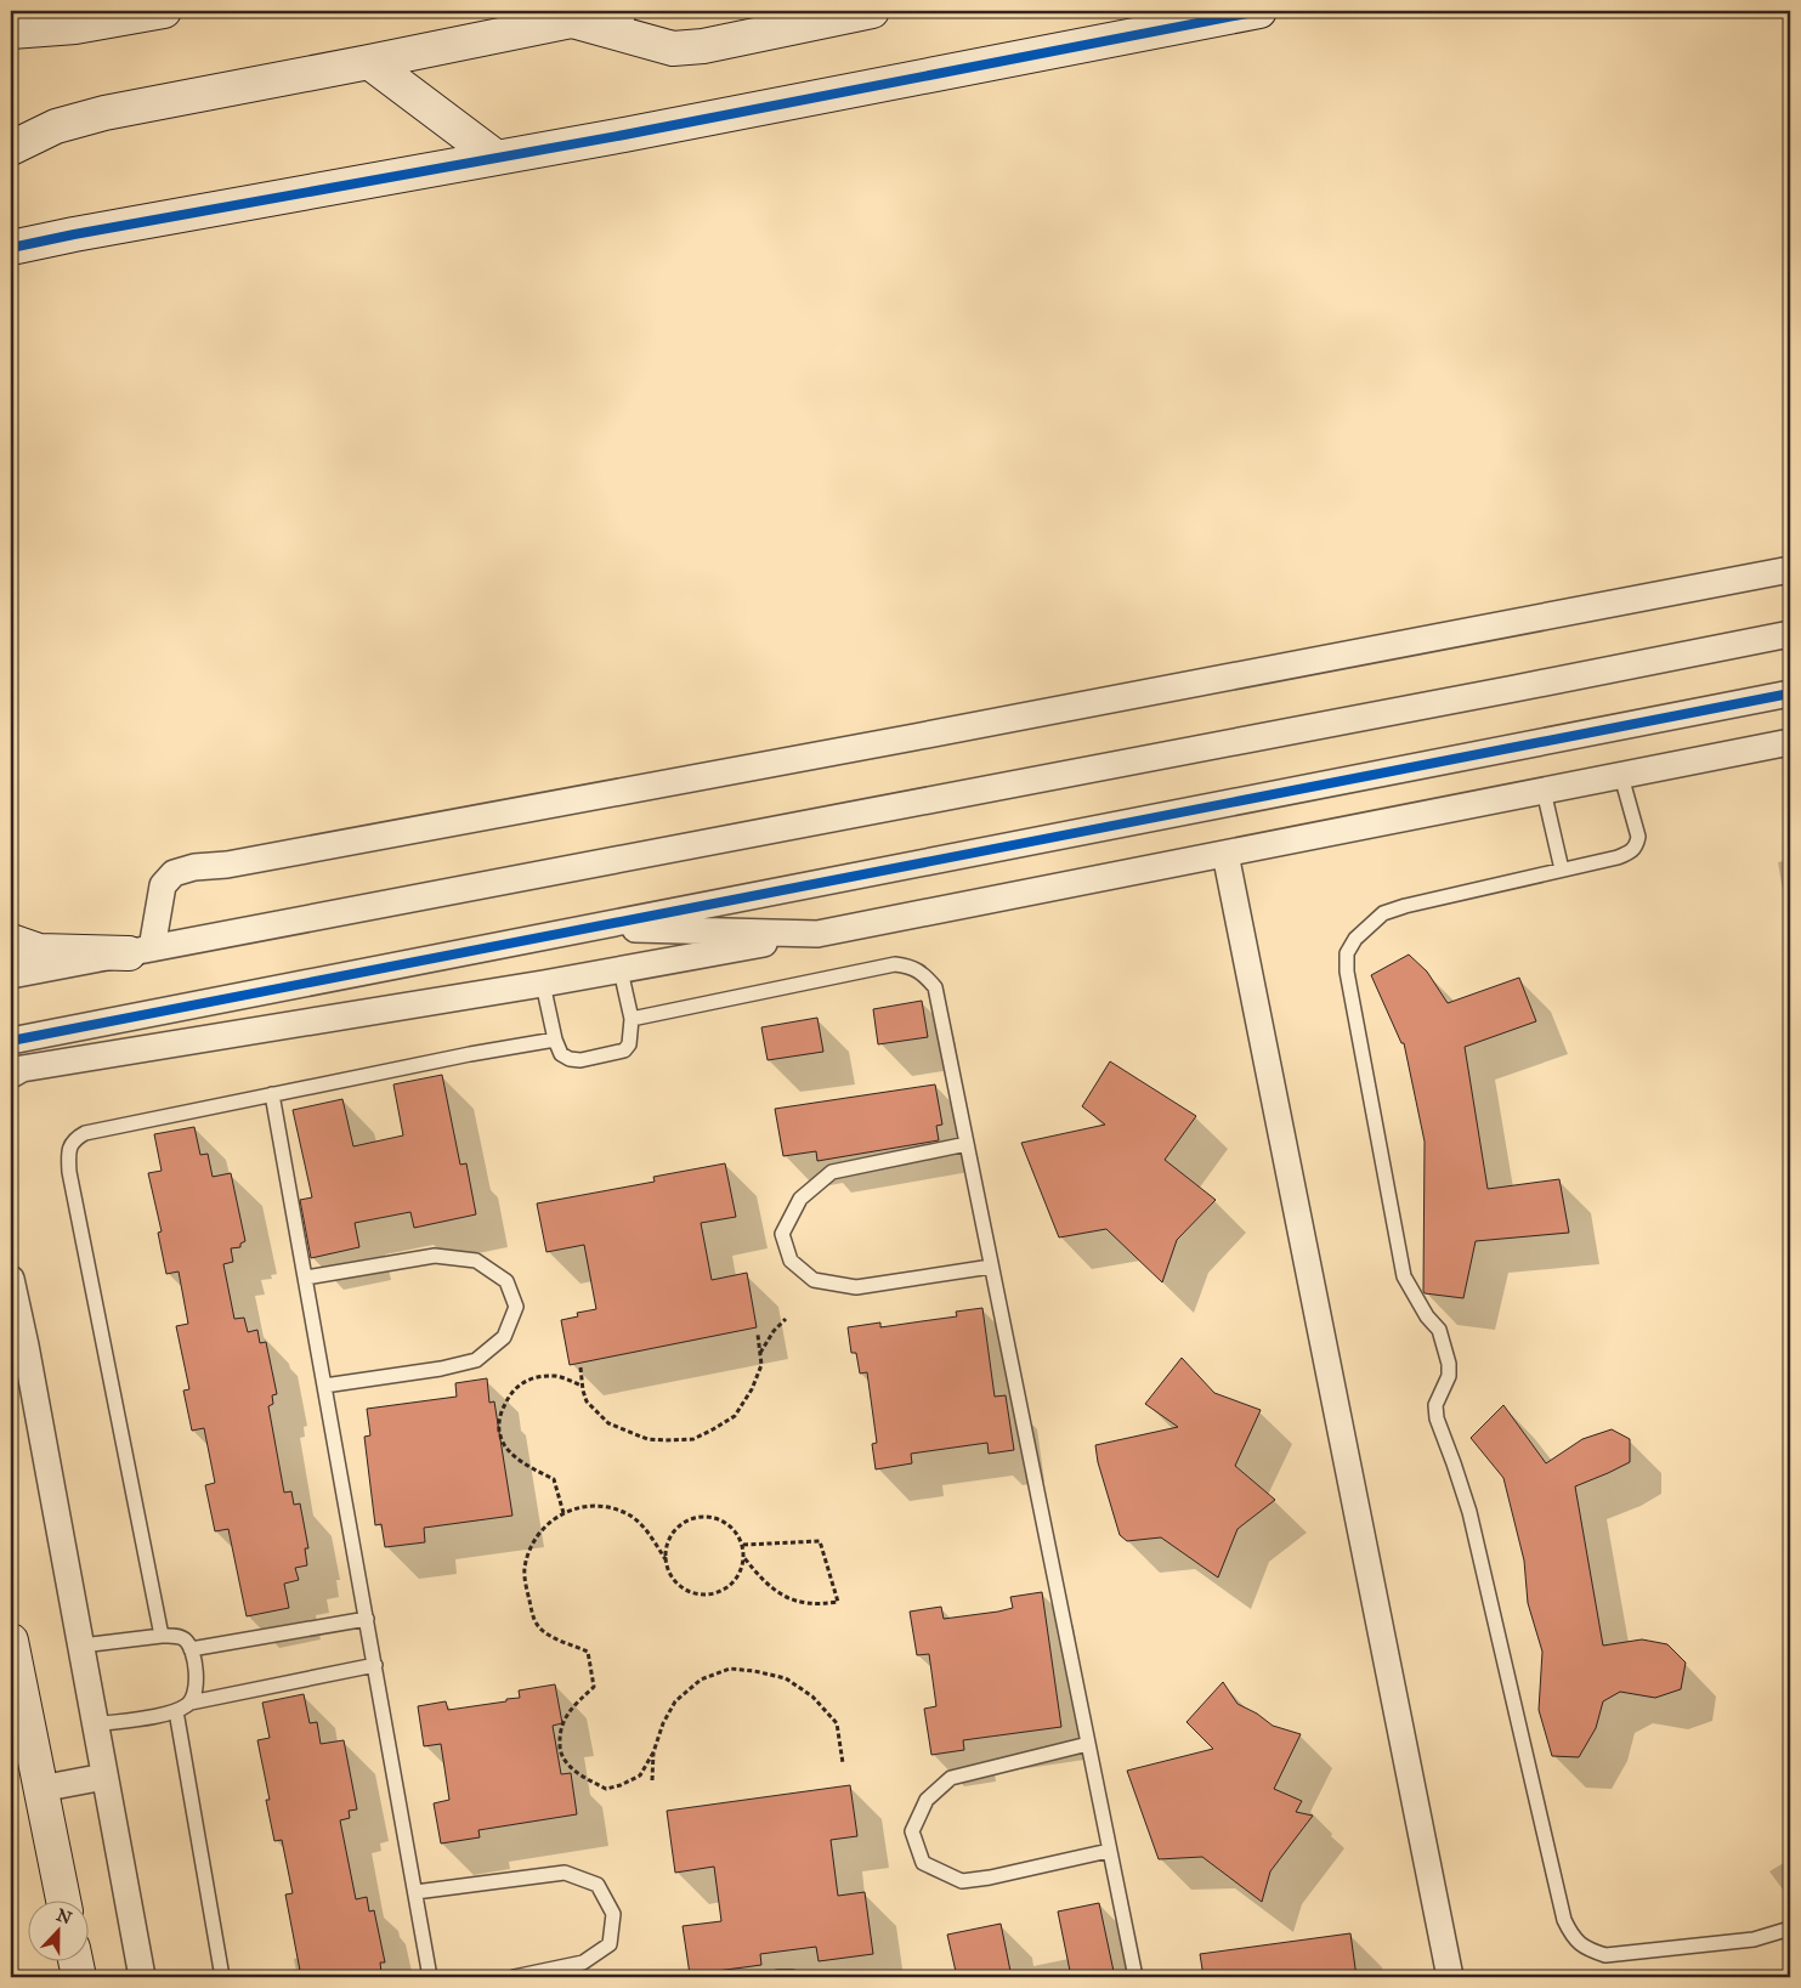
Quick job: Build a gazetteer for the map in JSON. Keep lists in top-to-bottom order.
{
  "north": "top"
}
